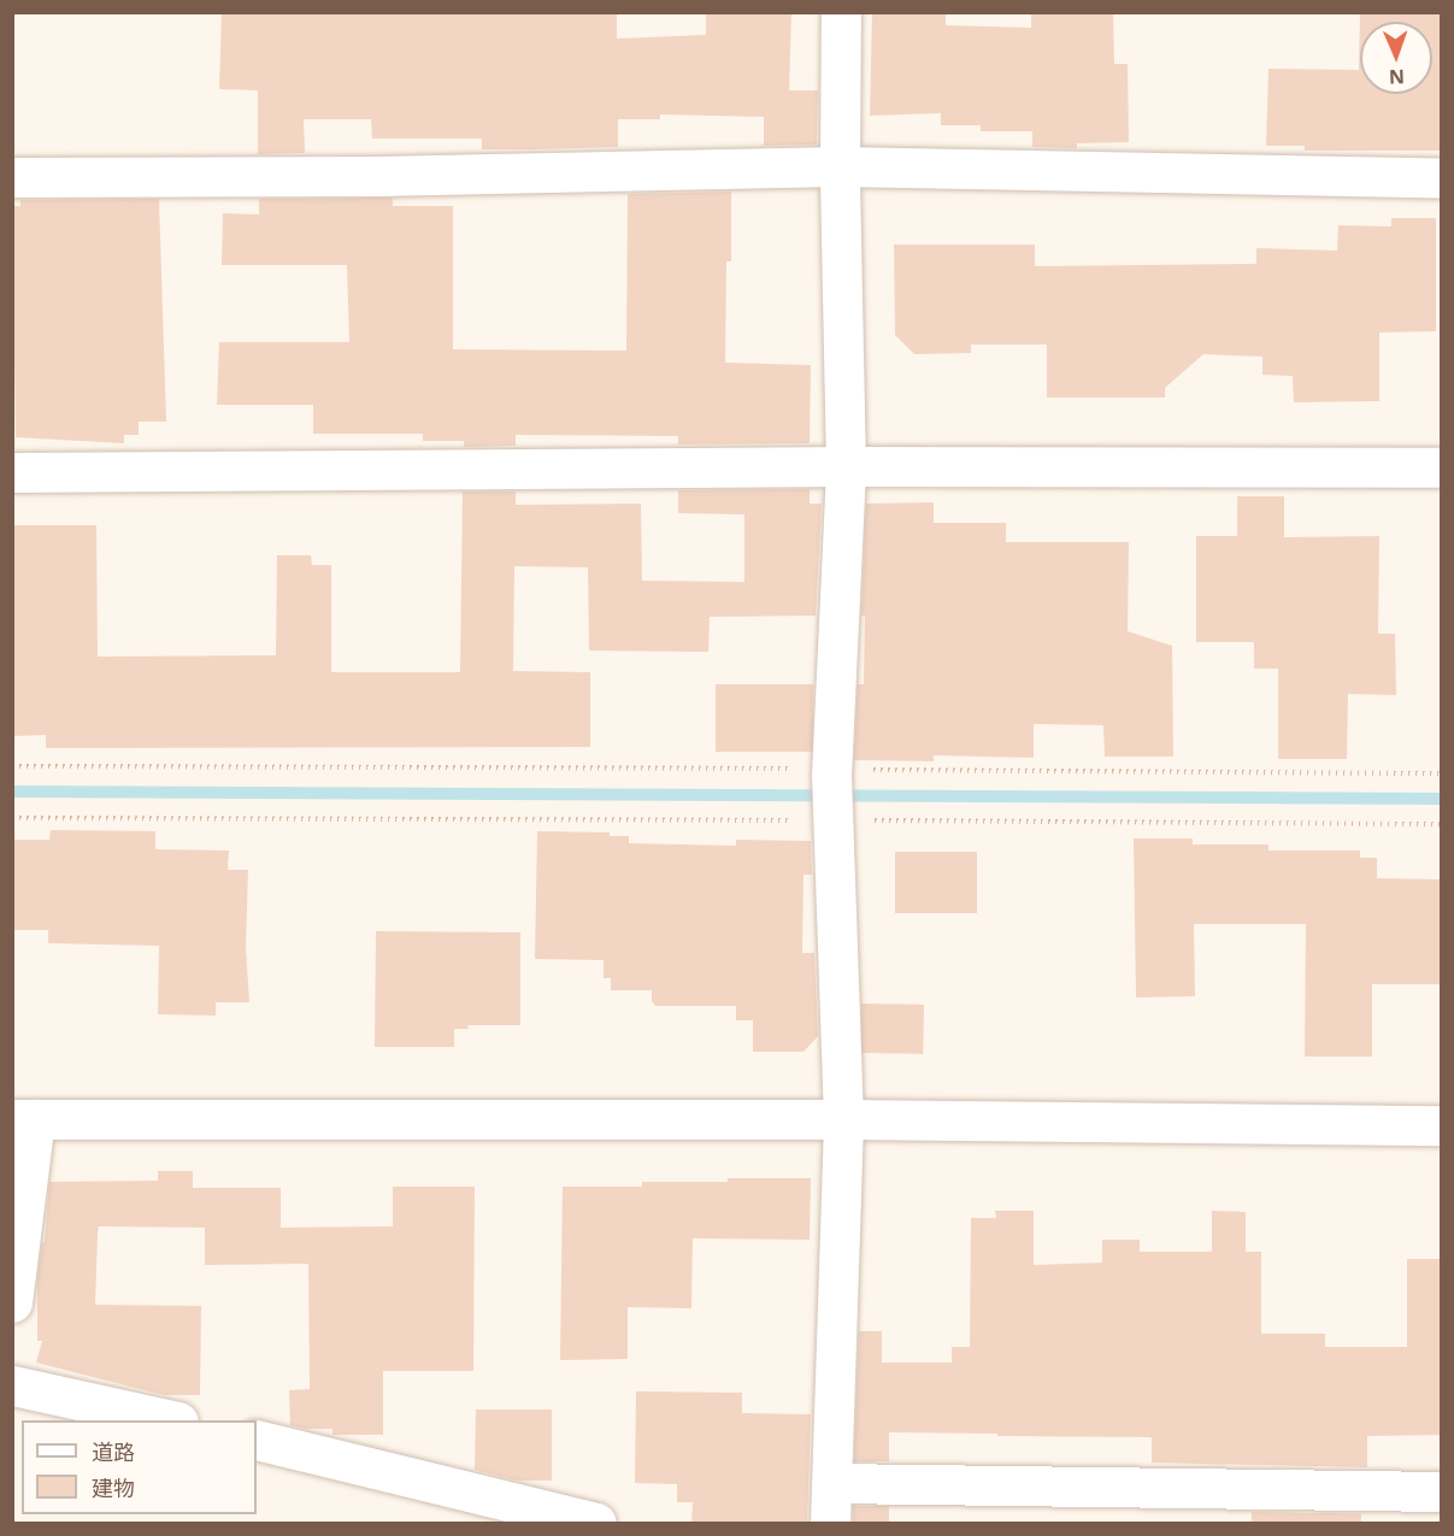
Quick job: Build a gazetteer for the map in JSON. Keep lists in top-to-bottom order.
{
  "legend": ["道路", "建物"],
  "north": "bottom"
}
